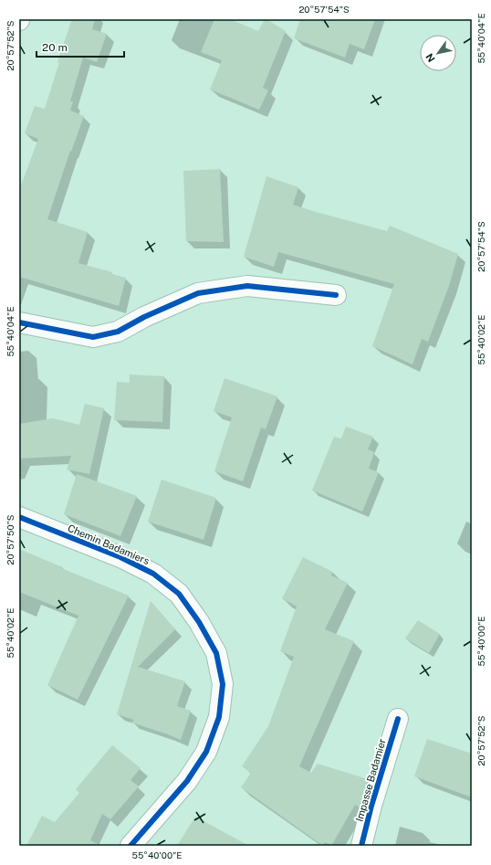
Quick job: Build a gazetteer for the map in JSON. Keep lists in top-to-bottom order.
{
  "streets": {
    "street": ["Chemin Badamiers", "Impasse Badamier"]
  },
  "scale_bar": "20 m",
  "north": "bottom left",
  "coordinates": [
    "20°57'54\"S",
    "55°40'04\"E",
    "20°57'52\"S",
    "55°40'02\"E",
    "20°57'50\"S",
    "55°40'00\"E"
  ]
}
